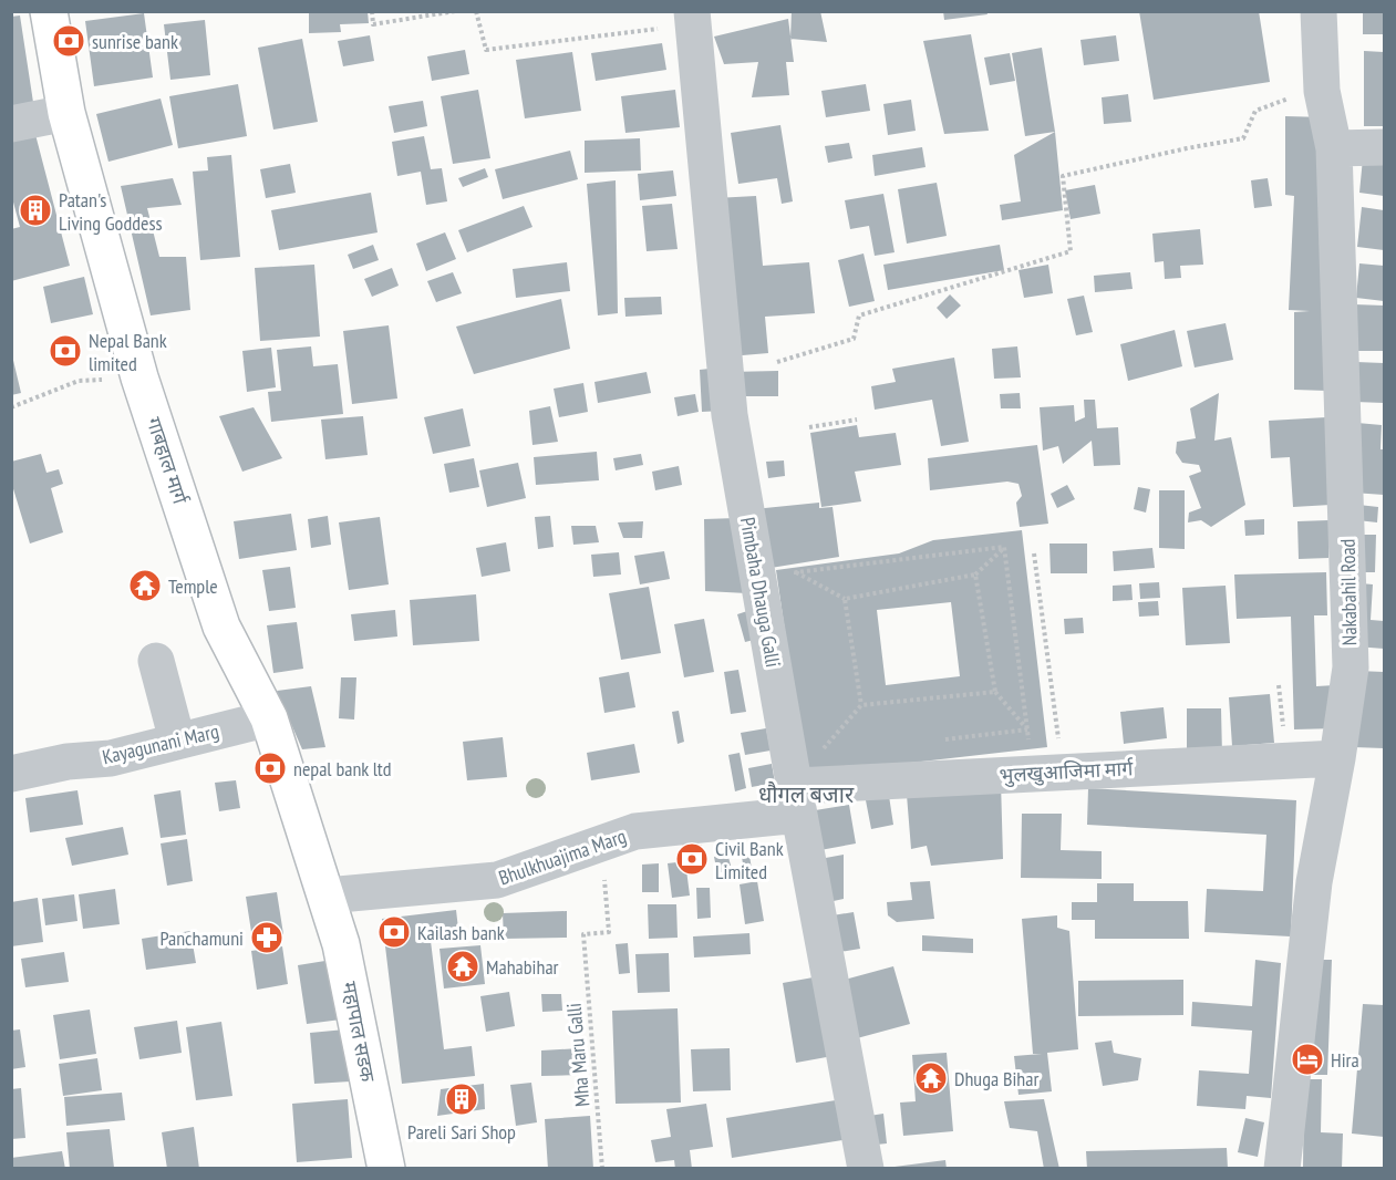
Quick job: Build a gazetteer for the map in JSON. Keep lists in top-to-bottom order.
{
  "streets": {
    "main road": ["गाबहाल मार्ग", "महापाल सडक"],
    "street": [
      "Pimbaha Dhauga Galli",
      "Nakabahil Road",
      "Kayagunani Marg",
      "भुलखुआजिमा मार्ग",
      "Bhulkhuajima Marg"
    ],
    "path": ["Mha Maru Galli"]
  },
  "crossings": [
    ["गाबहाल मार्ग", "Kayagunani Marg"],
    ["गाबहाल मार्ग", "Bhulkhuajima Marg"],
    ["गाबहाल मार्ग", "महापाल सडक"],
    ["Pimbaha Dhauga Galli", "भुलखुआजिमा मार्ग"],
    ["Pimbaha Dhauga Galli", "Bhulkhuajima Marg"],
    ["Nakabahil Road", "भुलखुआजिमा मार्ग"],
    ["भुलखुआजिमा मार्ग", "Bhulkhuajima Marg"],
    ["Bhulkhuajima Marg", "महापाल सडक"],
    ["Bhulkhuajima Marg", "Mha Maru Galli"]
  ],
  "districts": ["धौगल बजार"],
  "places": {
    "bank": [
      "sunrise bank",
      "Nepal Bank limited",
      "nepal bank ltd",
      "Civil Bank Limited",
      "Kailash bank"
    ],
    "building": ["Patan's Living Goddess", "Pareli Sari Shop"],
    "temple": ["Temple", "Mahabihar", "Dhuga Bihar"],
    "pharmacy": ["Panchamuni"],
    "hotel": ["Hira"]
  }
}
